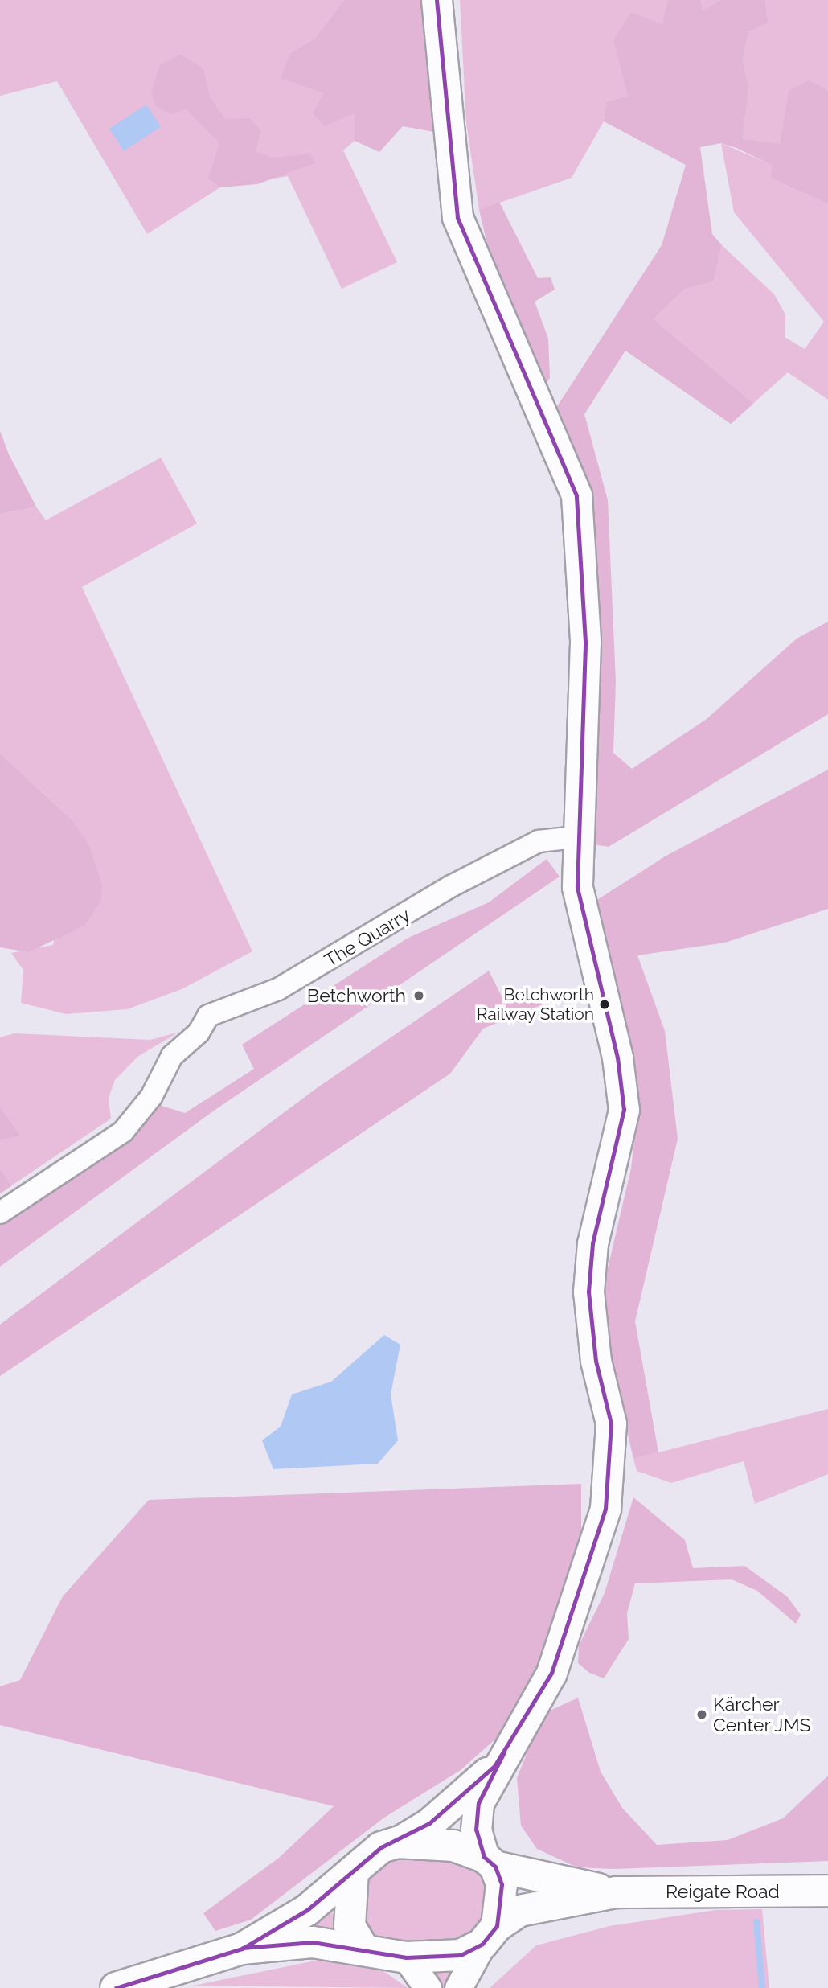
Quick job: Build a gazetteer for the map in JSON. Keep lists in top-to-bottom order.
{
  "streets": {
    "main road": ["Reigate Road"],
    "street": ["The Quarry"]
  },
  "places": ["Betchworth", "Betchworth Railway Station", "Kärcher Center JMS"]
}
